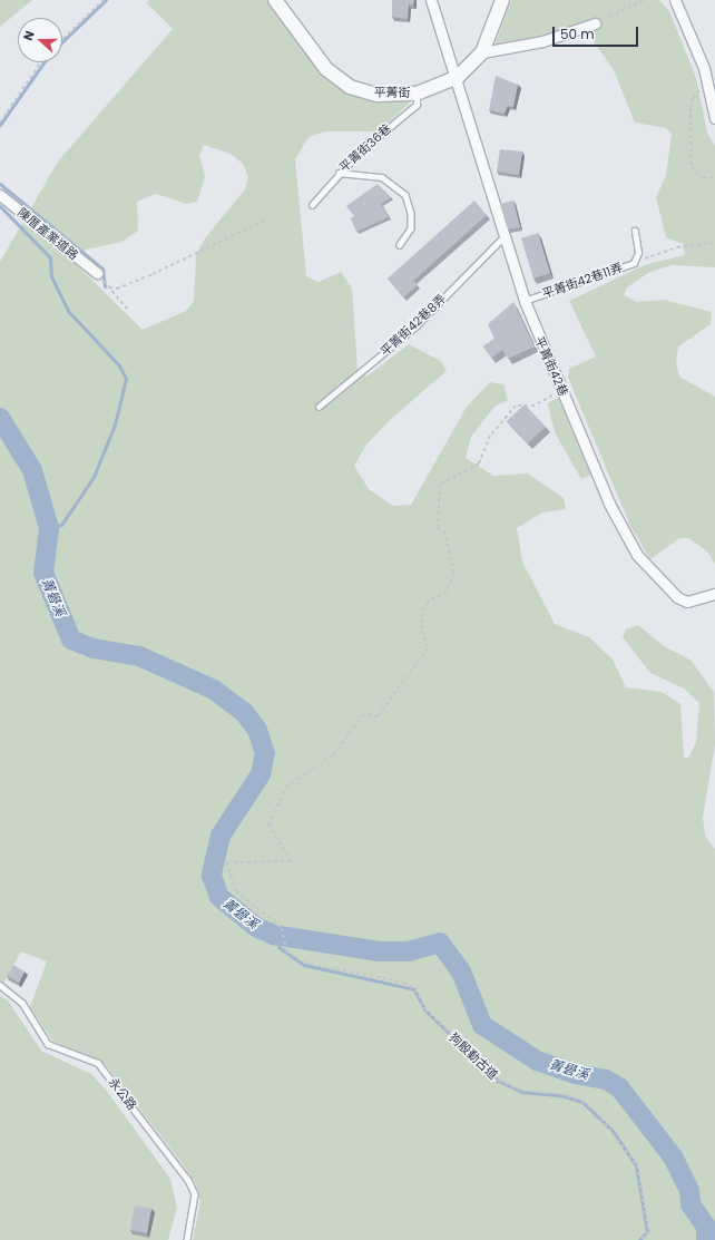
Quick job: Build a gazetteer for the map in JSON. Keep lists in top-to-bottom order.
{
  "streets": {
    "street": ["平菁街", "陳厝產業道路", "平菁街42巷"],
    "lane": [
      "平菁街36巷",
      "平菁街42巷11弄",
      "平菁街42巷8弄",
      "永公路"
    ],
    "path": ["狗殷勤古道"]
  },
  "crossings": [
    ["平菁街", "平菁街36巷"],
    ["平菁街", "平菁街42巷"],
    ["平菁街42巷11弄", "平菁街42巷"],
    ["平菁街42巷8弄", "平菁街42巷"],
    ["平菁街42巷", "狗殷勤古道"]
  ],
  "water": ["菁礐溪"],
  "scale_bar": "50 m",
  "north": "left"
}
